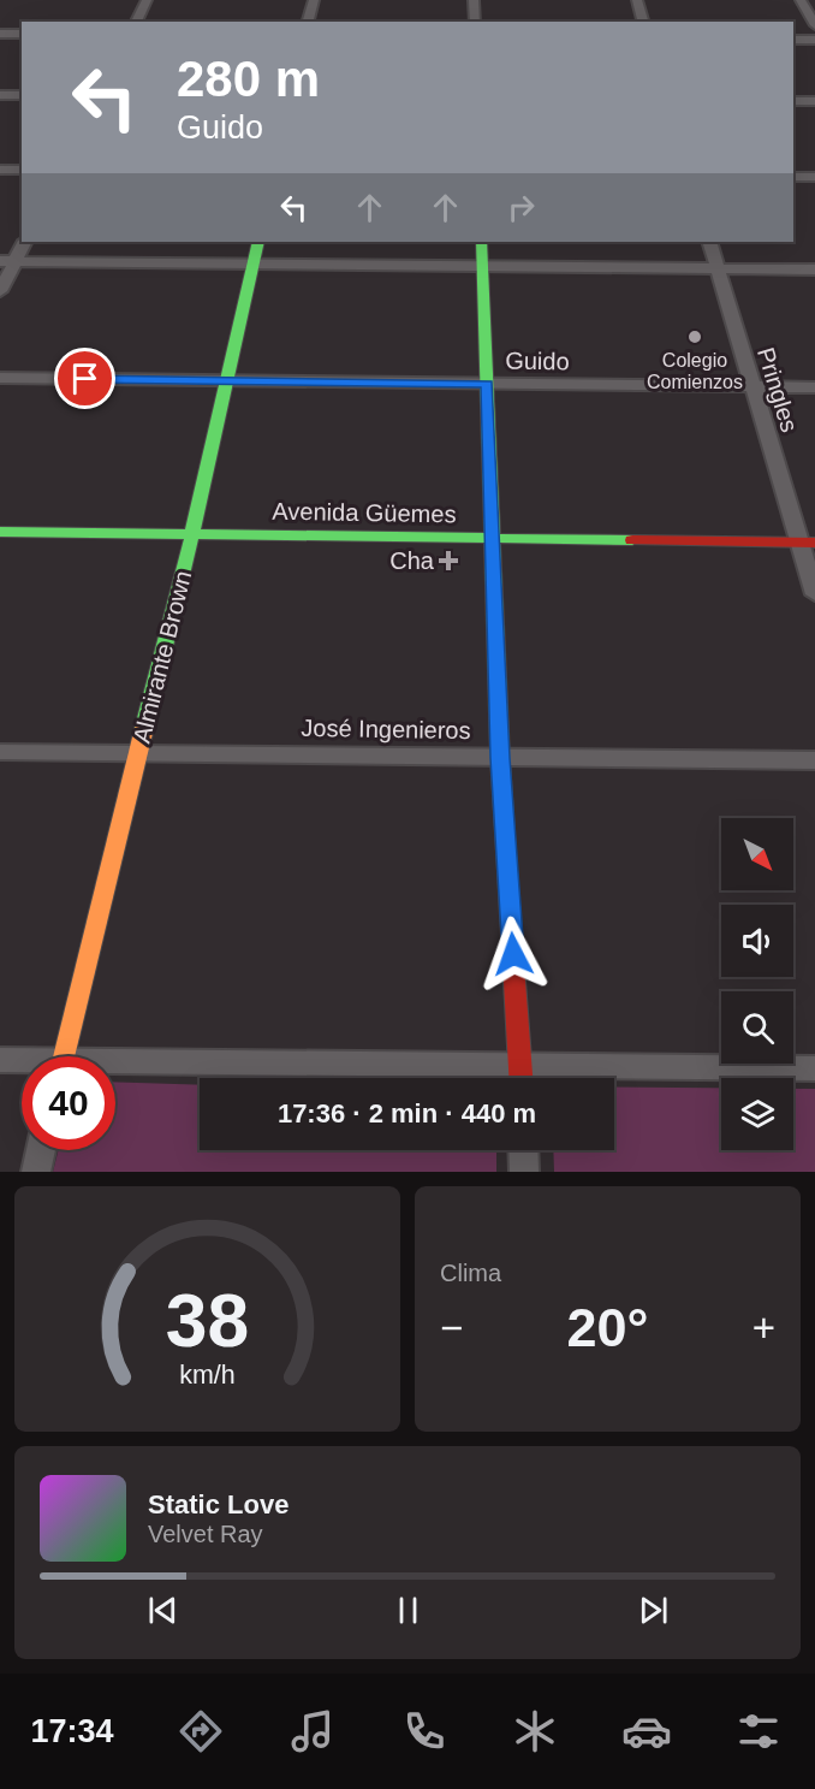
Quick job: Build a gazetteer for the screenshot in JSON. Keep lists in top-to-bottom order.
{
  "streets": {
    "street": [
      "Guido",
      "Pringles",
      "Avenida Güemes",
      "Almirante Brown",
      "José Ingenieros"
    ]
  },
  "crossings": [
    ["Guido", "Pringles"],
    ["Guido", "Almirante Brown"],
    ["Pringles", "Avenida Güemes"],
    ["Avenida Güemes", "Almirante Brown"],
    ["Almirante Brown", "José Ingenieros"]
  ],
  "places": {
    "other": ["Colegio Comienzos"],
    "health": ["Cha"]
  },
  "north": "bottom right",
  "page": {
    "turn": ["280 m", "Guido"],
    "limit": "40",
    "trip": "17:36 · 2 min · 440 m",
    "tile": "Clima",
    "heat": ["−", "20°", "+"],
    "song": ["Static Love", "Velvet Ray"],
    "tabs": "17:34",
    "gauge": ["38", "km/h"]
  }
}
